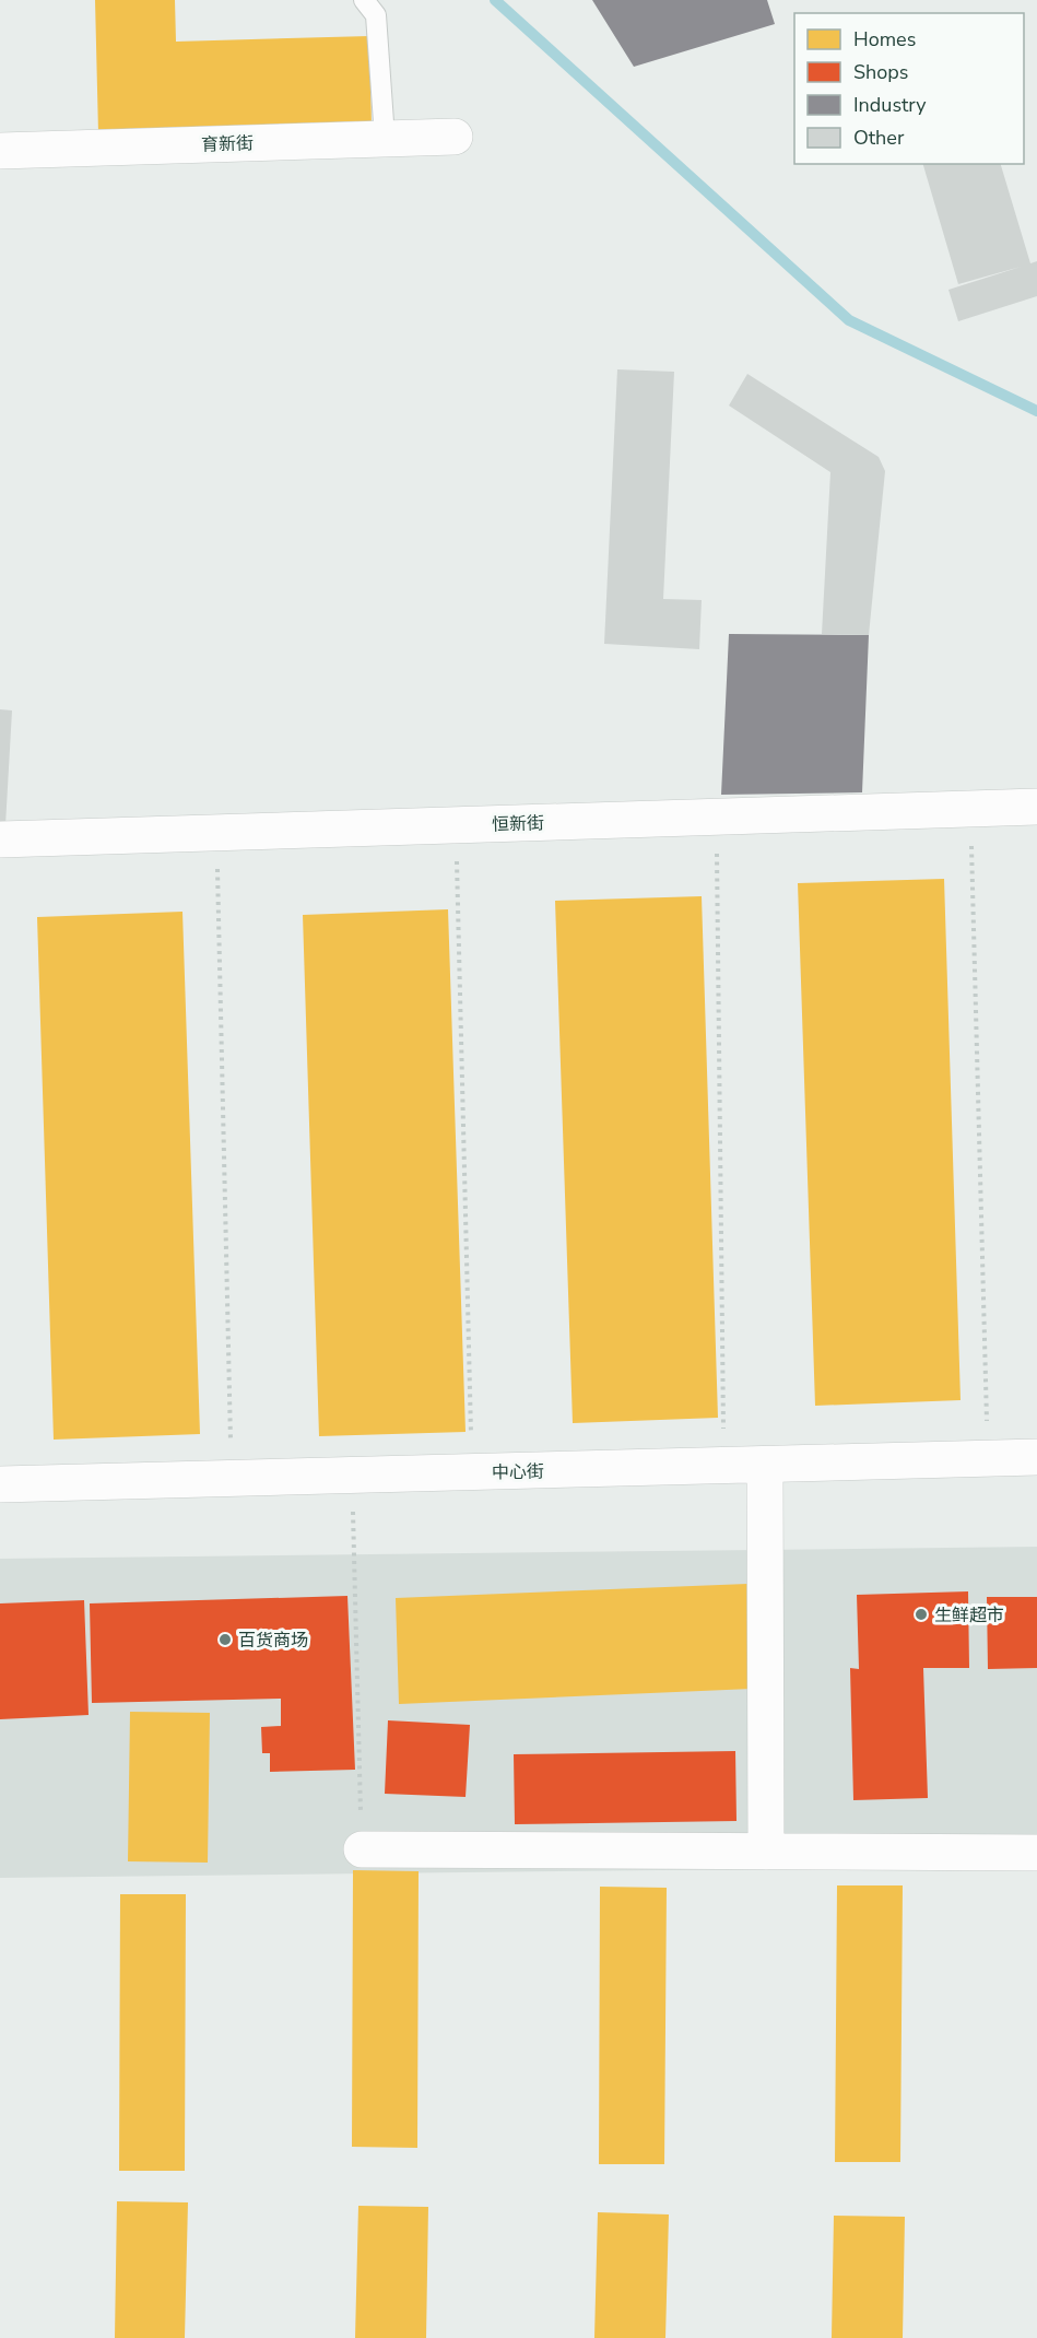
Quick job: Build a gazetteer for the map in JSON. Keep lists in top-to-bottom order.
{
  "streets": {
    "street": ["育新街", "恒新街", "中心街"]
  },
  "places": ["生鲜超市", "百货商场"],
  "legend": [
    "Homes",
    "Shops",
    "Industry",
    "Other"
  ]
}
